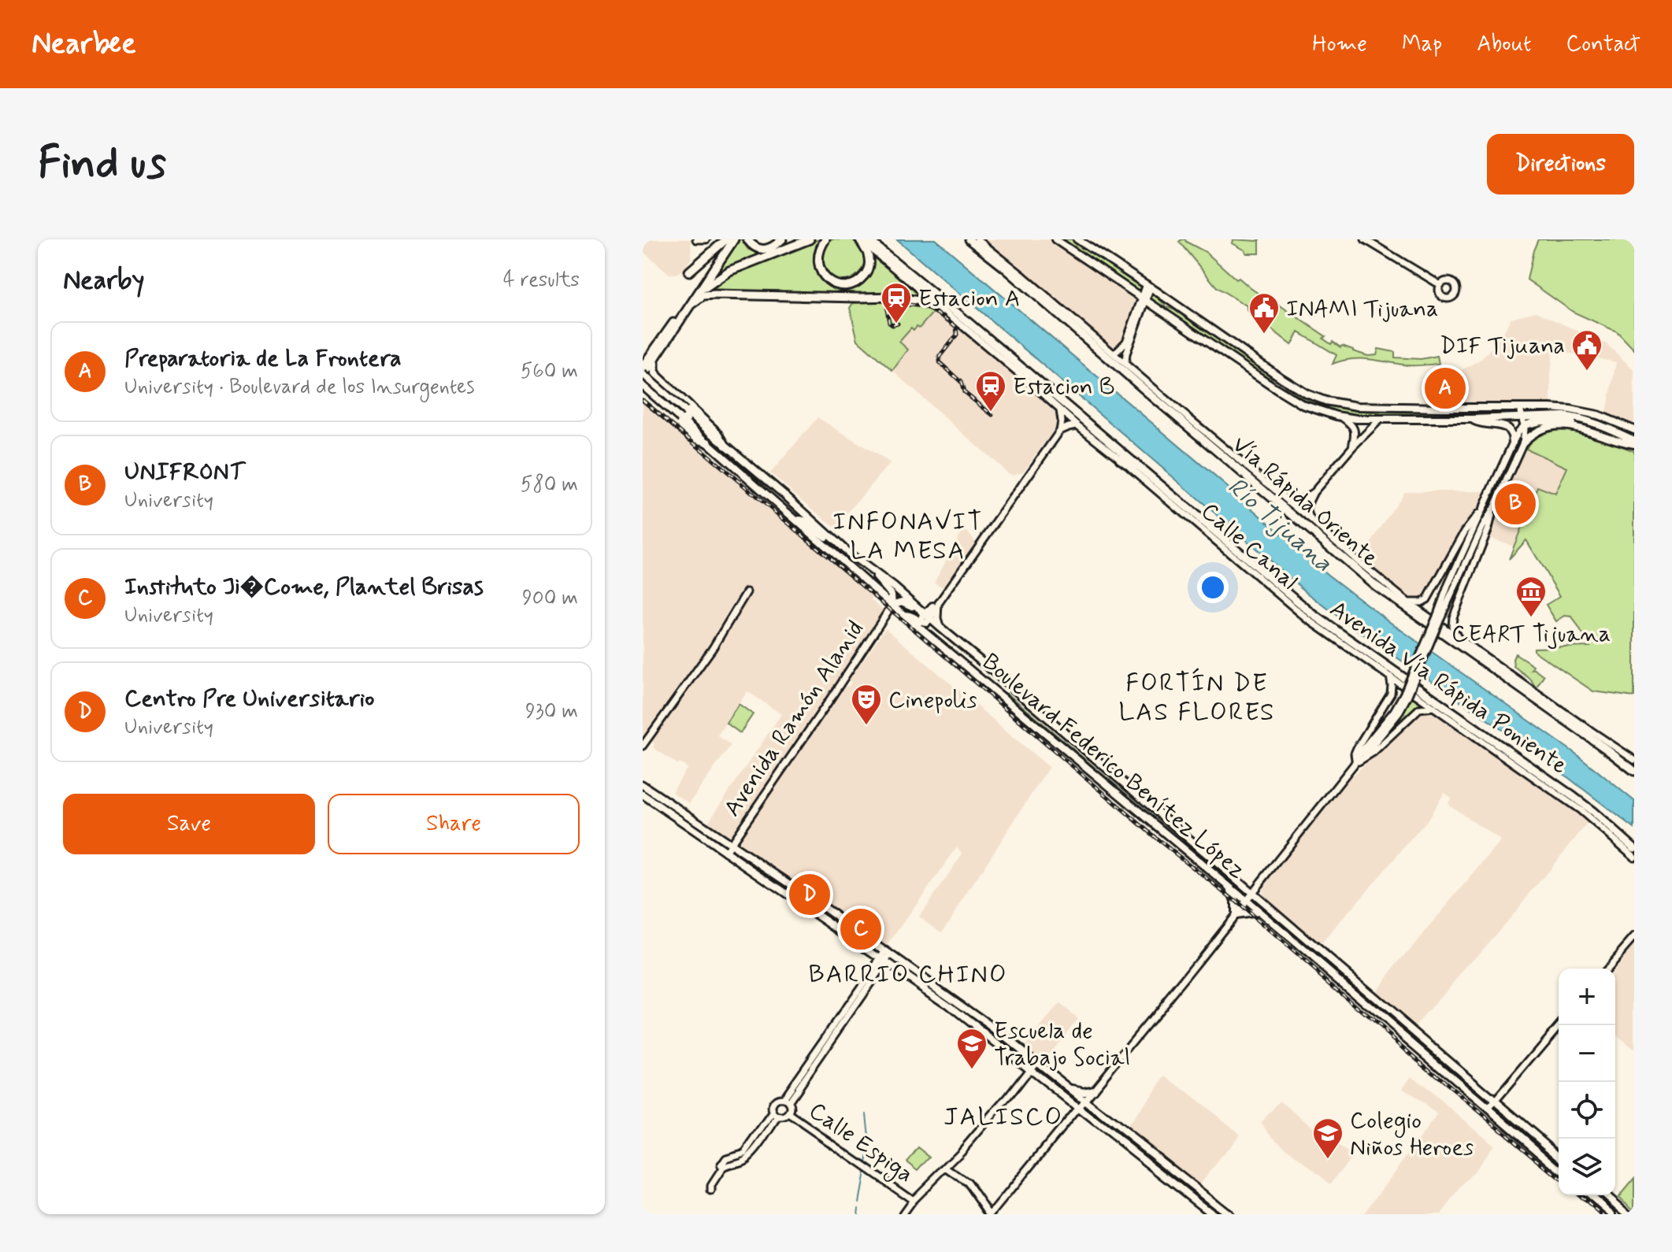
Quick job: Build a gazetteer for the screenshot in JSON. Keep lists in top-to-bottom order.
{
  "streets": {
    "highway": ["Vía Rápida Oriente", "Avenida Vía Rápida Poniente"],
    "main road": [
      "Calle Canal",
      "Avenida Ramón Alanid",
      "Boulevard Federico Benítez López",
      "Calle Espiga"
    ]
  },
  "crossings": [
    ["Calle Canal", "Avenida Vía Rápida Poniente"],
    ["Avenida Ramón Alanid", "Boulevard Federico Benítez López"]
  ],
  "districts": [
    "INFONAVIT LA MESA",
    "FORTÍN DE LAS FLORES",
    "BARRIO CHINO",
    "JALISCO"
  ],
  "water": ["Río Tijuana"],
  "places": {
    "station": ["Estacion A", "Estacion B"],
    "public building": ["INAMI Tijuana", "DIF Tijuana"],
    "museum": ["CEART Tijuana"],
    "theatre": ["Cinepolis"],
    "school or university": ["Escuela de Trabajo Social", "Colegio Niños Heroes"]
  },
  "page": {
    "header": "Nearbee",
    "nav": [
      "Home",
      "Map",
      "About",
      "Contact"
    ],
    "buttons": [
      "Directions",
      ["Save", "Share"]
    ],
    "title": "Find us",
    "heading": ["Nearby", "4 results"],
    "list": [
      {
        "mark": "A",
        "name": "Preparatoria de La Frontera",
        "note": "University · Boulevard de los Insurgentes",
        "value": "560 m"
      },
      {
        "mark": "B",
        "name": "UNIFRONT",
        "note": "University",
        "value": "580 m"
      },
      {
        "mark": "C",
        "name": "Instituto Ji�Come, Plantel Brisas",
        "note": "University",
        "value": "900 m"
      },
      {
        "mark": "D",
        "name": "Centro Pre Universitario",
        "note": "University",
        "value": "930 m"
      }
    ],
    "pins": [
      "A",
      "B",
      "D",
      "C"
    ],
    "map_buttons": ["+", "−"]
  }
}
